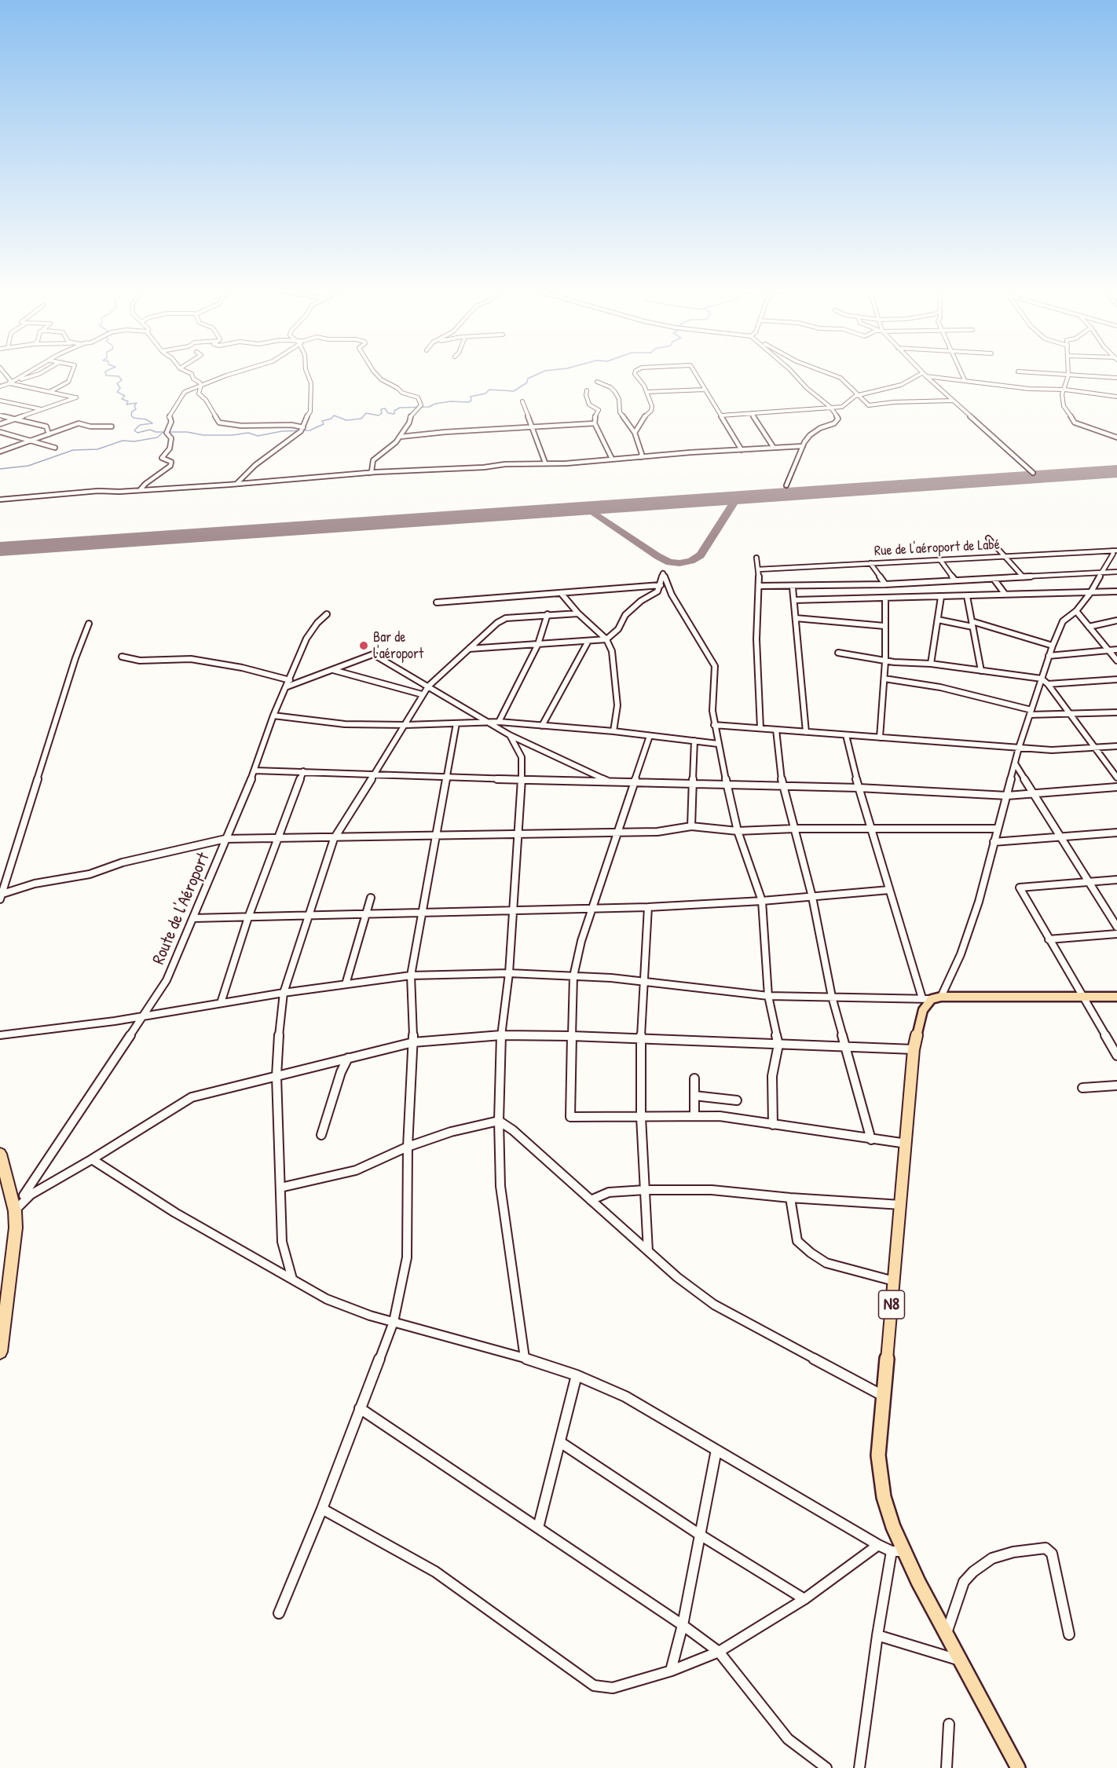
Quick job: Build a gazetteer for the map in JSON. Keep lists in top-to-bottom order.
{
  "streets": {
    "main road": ["N8"],
    "street": ["Rue de l'aéroport de Labé", "Route de l'Aéroport"]
  },
  "places": ["Bar de l'aéroport"]
}
